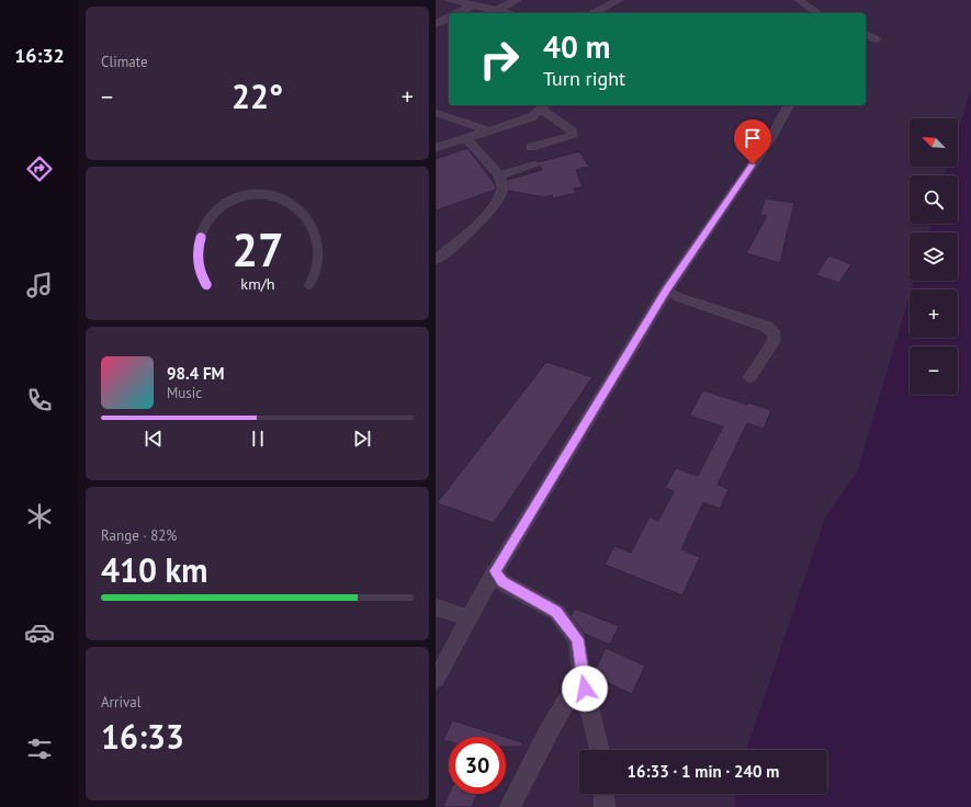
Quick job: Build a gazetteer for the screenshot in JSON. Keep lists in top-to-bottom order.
{
  "north": "top left",
  "page": {
    "tabs": "16:32",
    "tile": [
      "Climate",
      ["Range · 82%", "410 km"],
      ["Arrival", "16:33"]
    ],
    "turn": ["40 m", "Turn right"],
    "heat": ["−", "22°", "+"],
    "map_buttons": ["+", "−"],
    "song": ["98.4 FM", "Music"],
    "limit": "30",
    "trip": "16:33 · 1 min · 240 m",
    "gauge": ["27", "km/h"]
  }
}
